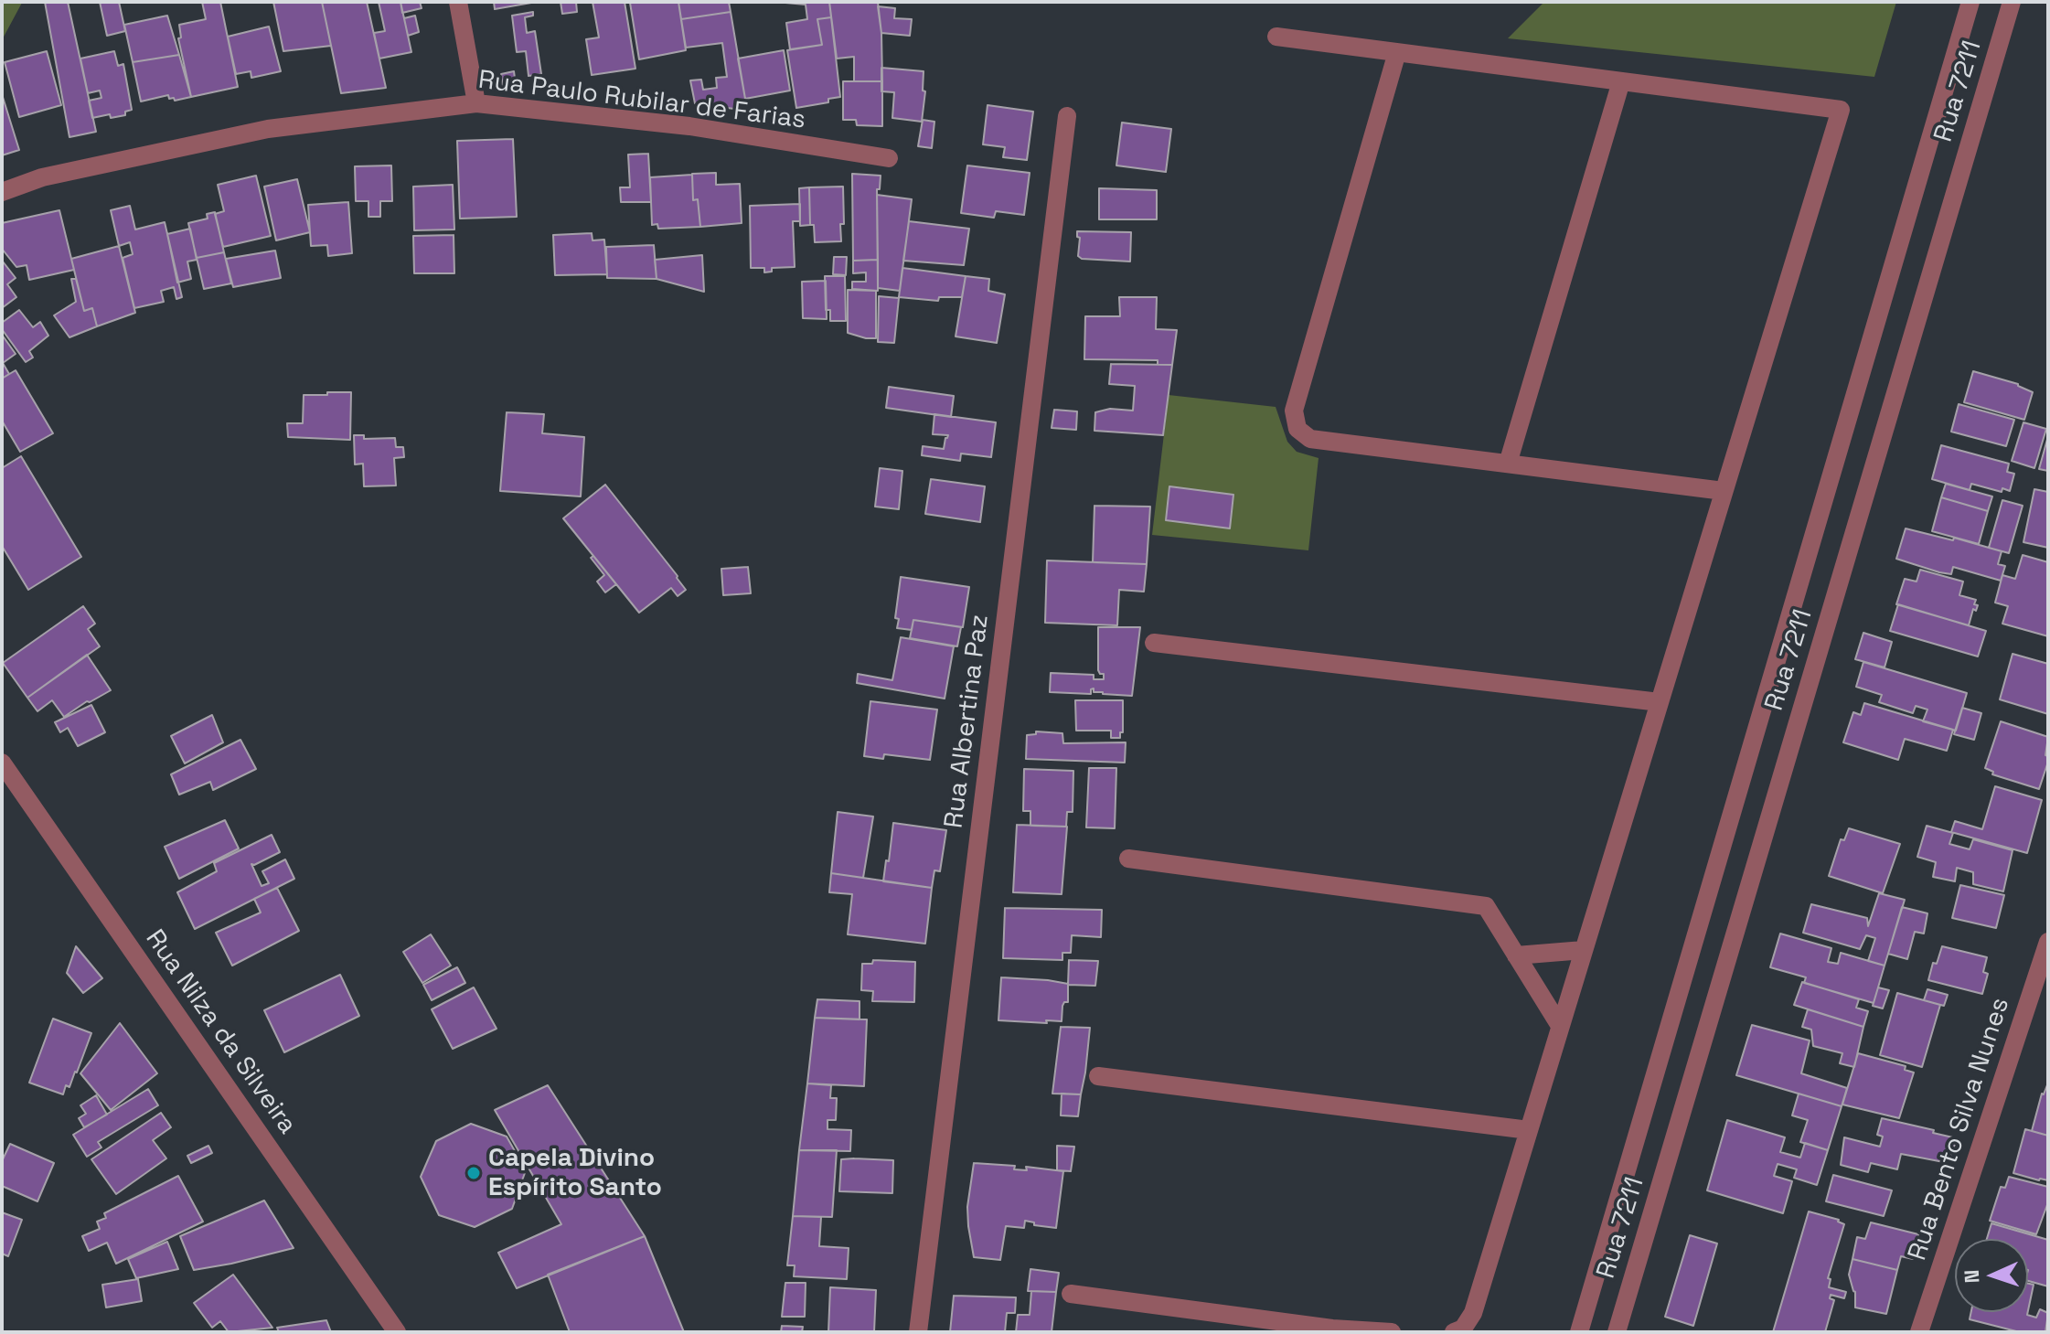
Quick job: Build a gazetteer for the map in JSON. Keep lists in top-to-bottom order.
{
  "streets": {
    "street": [
      "Rua 7211",
      "Rua Paulo Rubilar de Farias",
      "Rua Albertina Paz",
      "Rua Nilza da Silveira",
      "Rua Bento Silva Nunes"
    ]
  },
  "places": ["Capela Divino Espírito Santo"],
  "north": "left"
}
